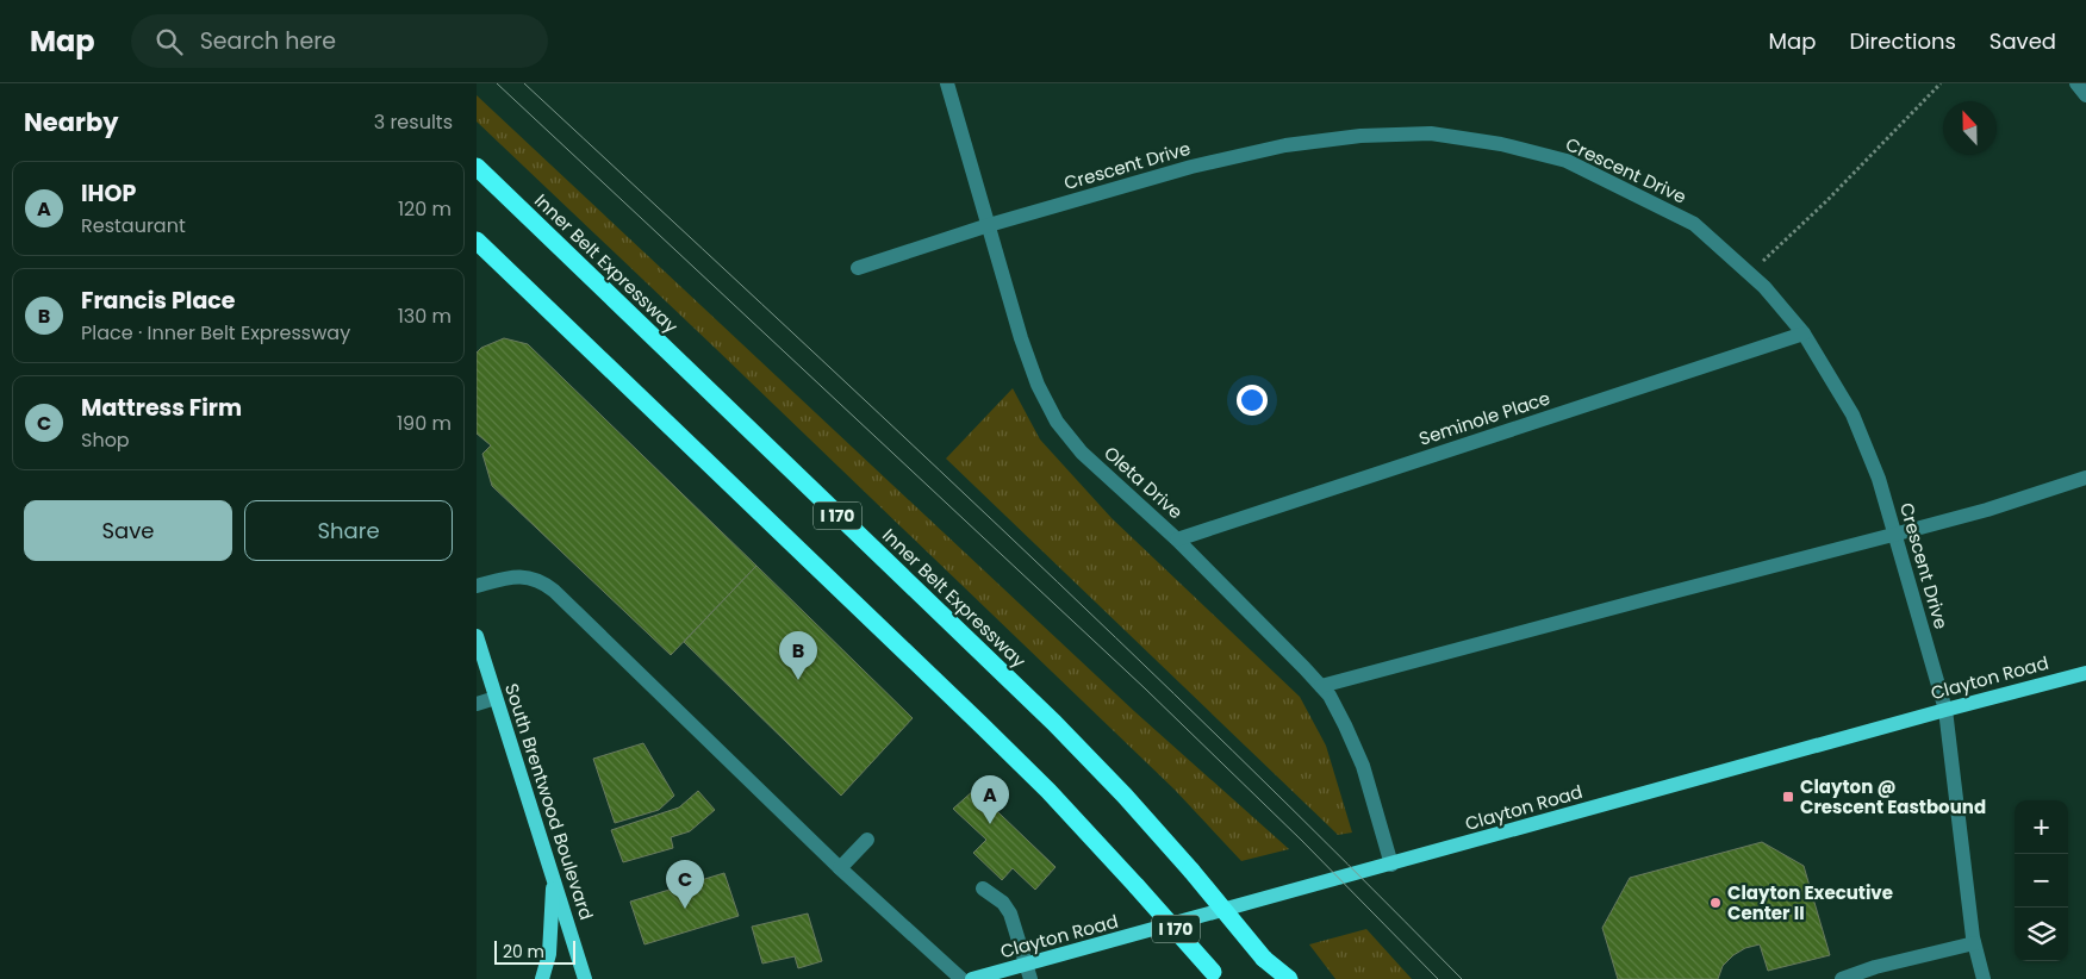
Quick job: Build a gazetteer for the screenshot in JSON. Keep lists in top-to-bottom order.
{
  "streets": {
    "highway": ["Inner Belt Expressway", "I 170"],
    "main road": ["Clayton Road", "South Brentwood Boulevard"],
    "street": ["Crescent Drive", "Seminole Place", "Oleta Drive"]
  },
  "crossings": [
    ["Crescent Drive", "Seminole Place"],
    ["Crescent Drive", "Oleta Drive"],
    ["Crescent Drive", "Clayton Road"],
    ["Seminole Place", "Oleta Drive"],
    ["Oleta Drive", "Clayton Road"]
  ],
  "places": {
    "transit": ["Clayton @ Crescent Eastbound"],
    "other": ["Clayton Executive Center II"]
  },
  "scale_bar": "20 m",
  "north": "top",
  "page": {
    "header": "Map",
    "search": "Search here",
    "nav": ["Map", "Directions", "Saved"],
    "heading": ["Nearby", "3 results"],
    "list": [
      {
        "mark": "A",
        "name": "IHOP",
        "note": "Restaurant",
        "value": "120 m"
      },
      {
        "mark": "B",
        "name": "Francis Place",
        "note": "Place · Inner Belt Expressway",
        "value": "130 m"
      },
      {
        "mark": "C",
        "name": "Mattress Firm",
        "note": "Shop",
        "value": "190 m"
      }
    ],
    "buttons": ["Save", "Share"],
    "pins": ["B", "A", "C"],
    "map_buttons": ["+", "−"],
    "scale": "20 m"
  }
}
